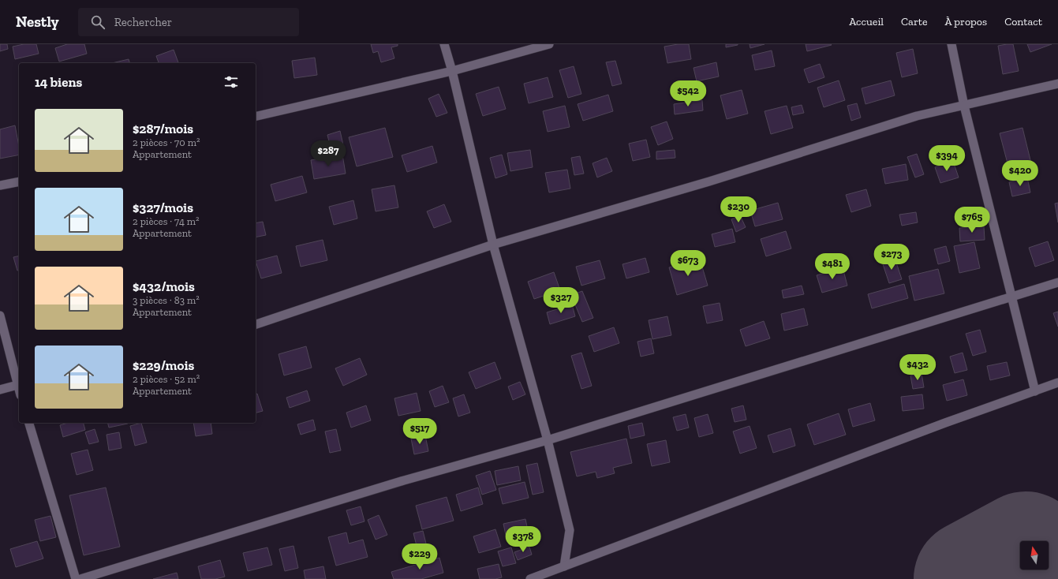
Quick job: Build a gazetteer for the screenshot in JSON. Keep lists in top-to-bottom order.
{
  "north": "top",
  "page": {
    "header": "Nestly",
    "search": "Rechercher",
    "nav": [
      "Accueil",
      "Carte",
      "À propos",
      "Contact"
    ],
    "heading": "14 biens",
    "price": [
      "$542",
      "$287",
      "$394",
      "$420",
      "$230",
      "$765",
      "$273",
      "$673",
      "$481",
      "$327",
      "$432",
      "$517",
      "$378",
      "$229"
    ],
    "list": [
      {
        "name": "$287/mois",
        "note": "2 pièces · 70 m² · Appartement"
      },
      {
        "name": "$327/mois",
        "note": "2 pièces · 74 m² · Appartement"
      },
      {
        "name": "$432/mois",
        "note": "3 pièces · 83 m² · Appartement"
      },
      {
        "name": "$229/mois",
        "note": "2 pièces · 52 m² · Appartement"
      }
    ]
  }
}
